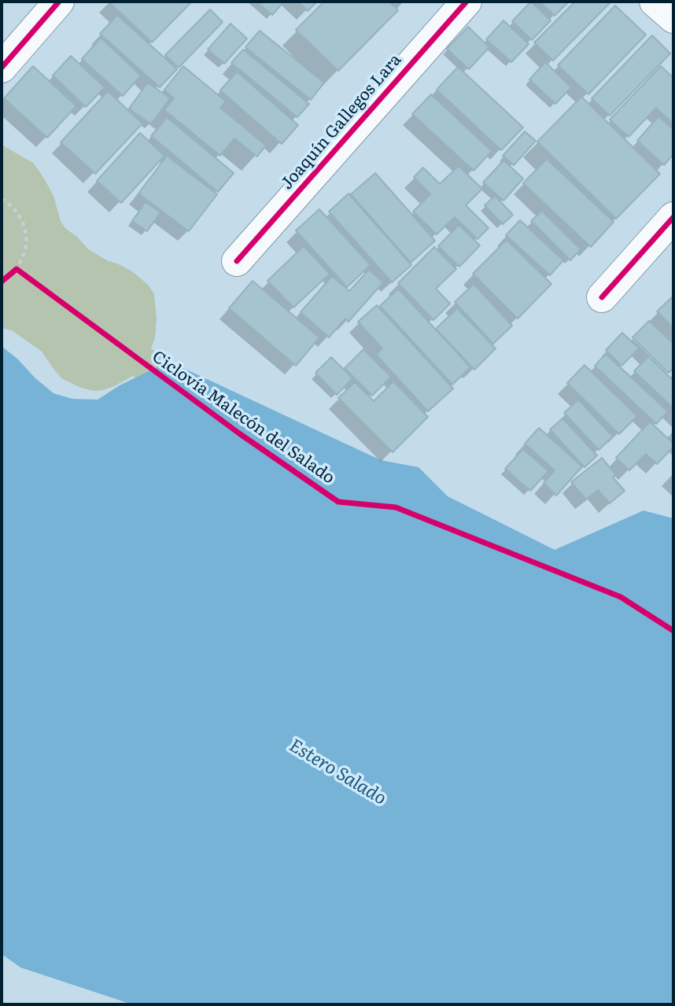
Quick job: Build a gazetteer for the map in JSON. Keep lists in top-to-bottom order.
{
  "streets": {
    "street": ["Joaquín Gallegos Lara"],
    "cycle path": ["Ciclovía Malecón del Salado"]
  },
  "water": ["Estero Salado"]
}
